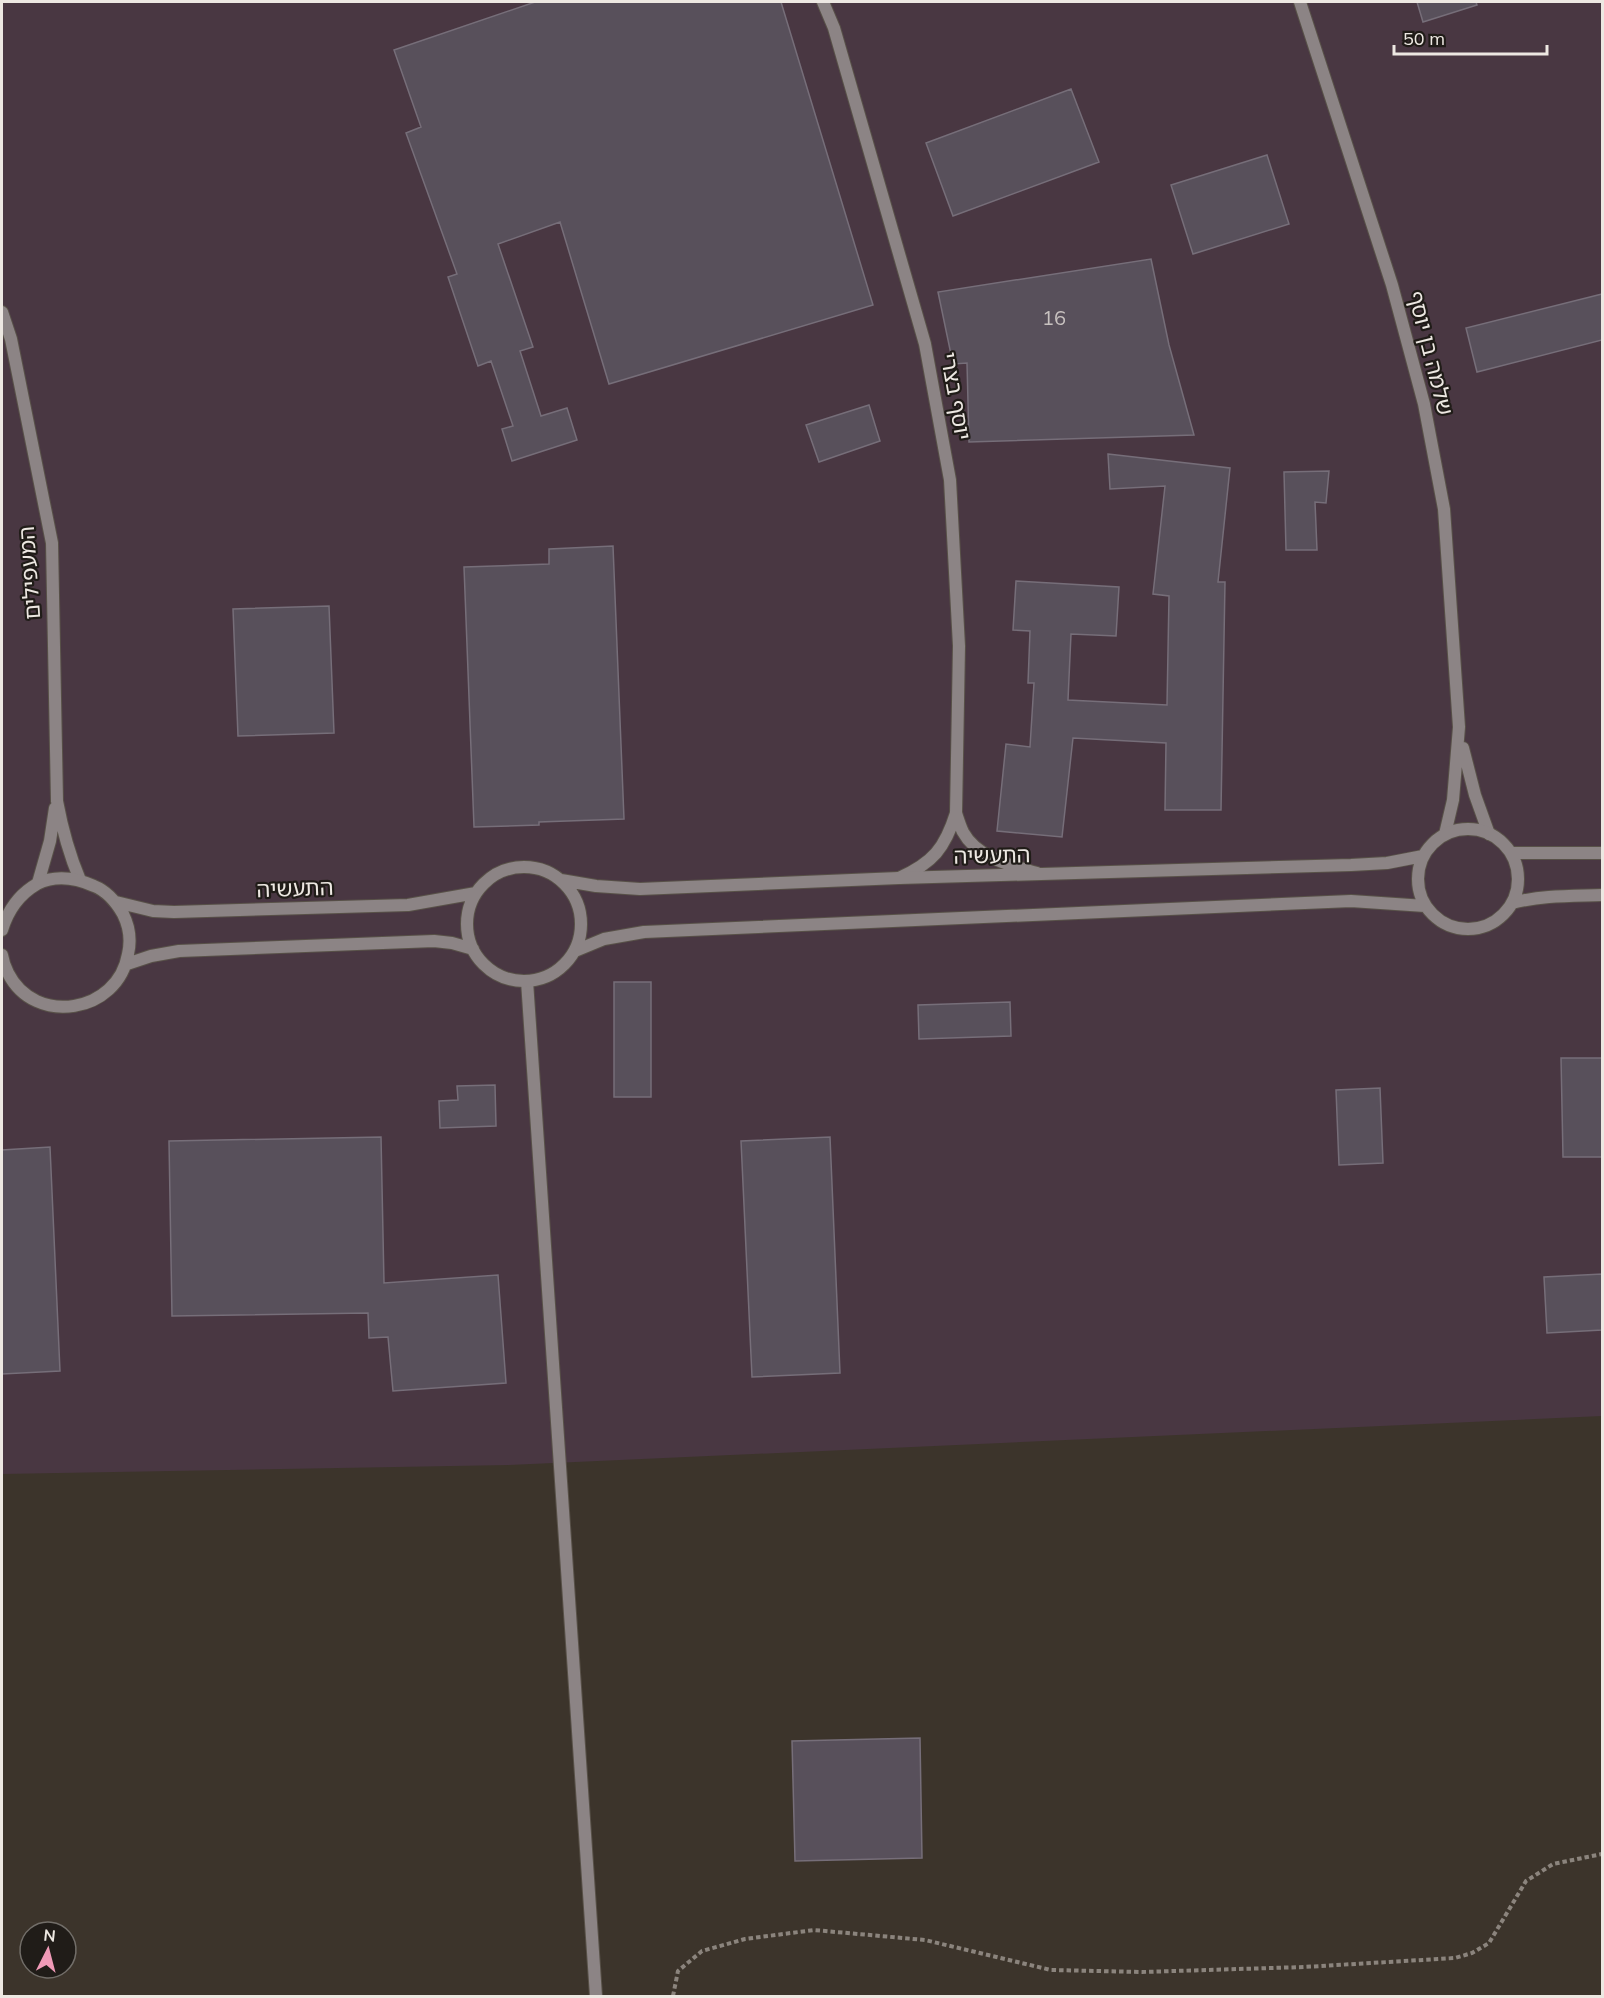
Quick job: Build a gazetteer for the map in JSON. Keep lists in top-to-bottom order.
{
  "streets": {
    "street": [
      "שלמה בן יוסף",
      "יוסף בצרי",
      "המעפילים",
      "התעשיה"
    ]
  },
  "crossings": [
    ["שלמה בן יוסף", "התעשיה"],
    ["יוסף בצרי", "התעשיה"]
  ],
  "house_numbers": ["16"],
  "scale_bar": "50 m",
  "north": "top"
}
